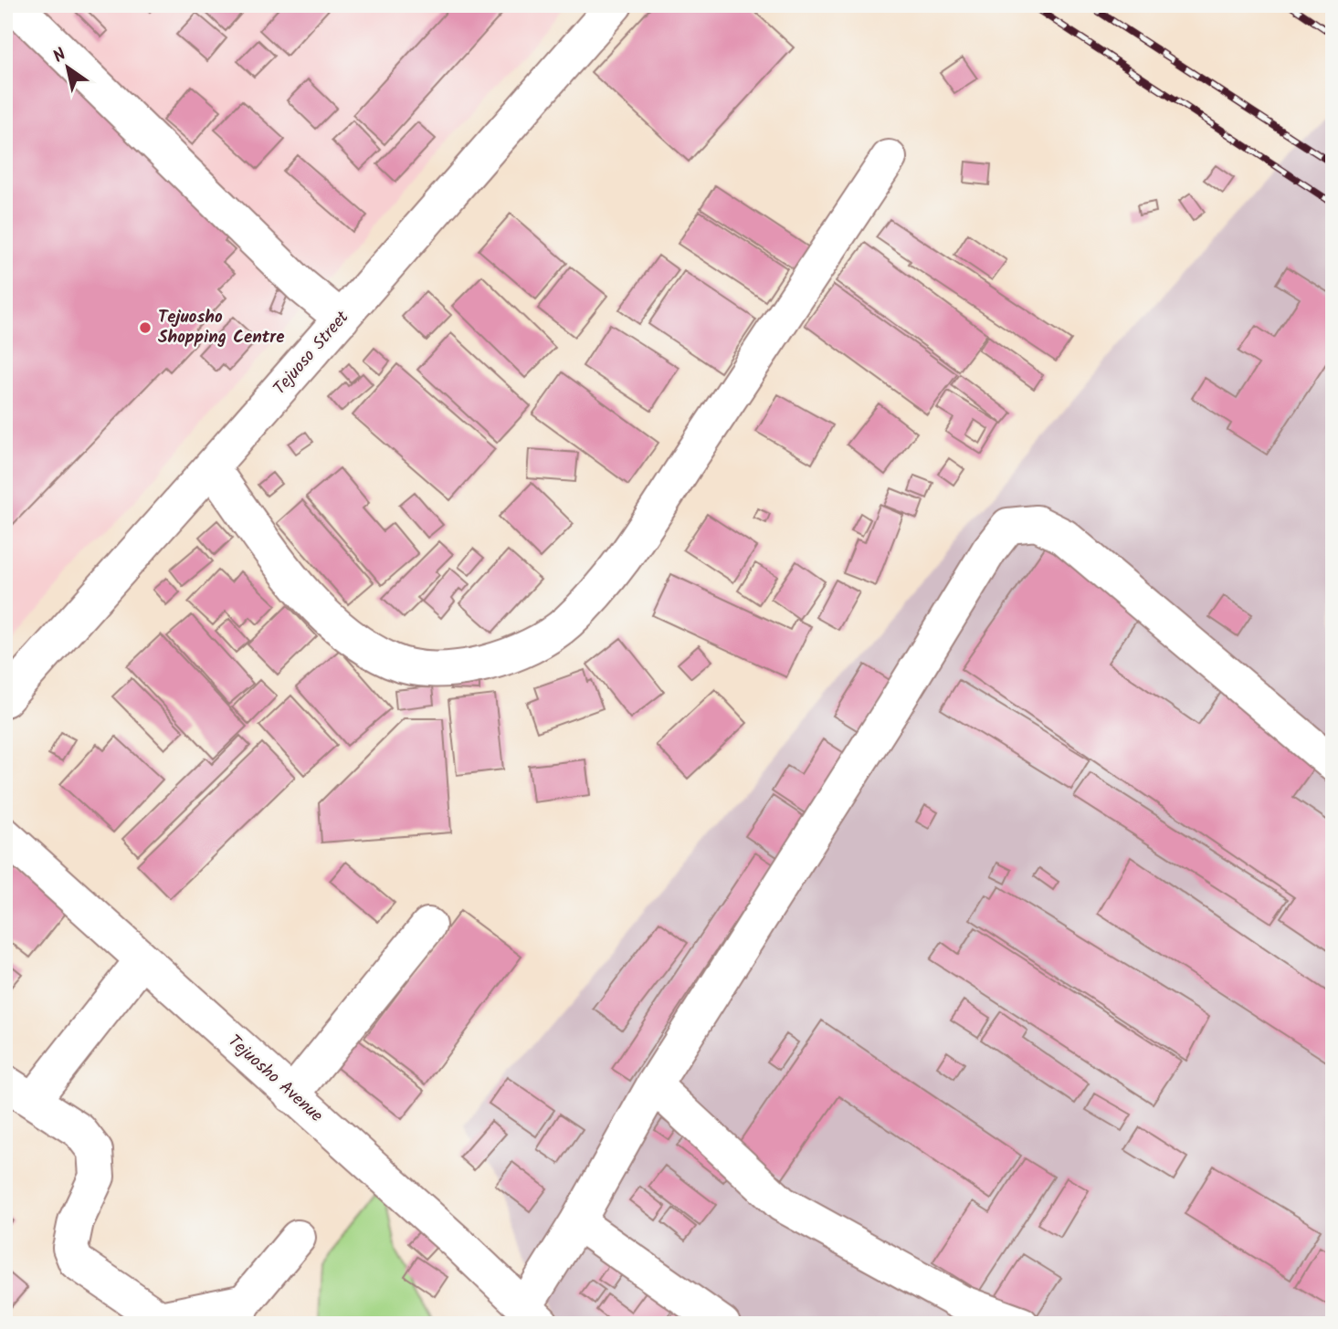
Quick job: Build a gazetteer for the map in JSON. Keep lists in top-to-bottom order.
{
  "streets": {
    "street": ["Tejuoso Street", "Tejuosho Avenue"]
  },
  "places": ["Tejuosho Shopping Centre"],
  "north": "top left"
}
